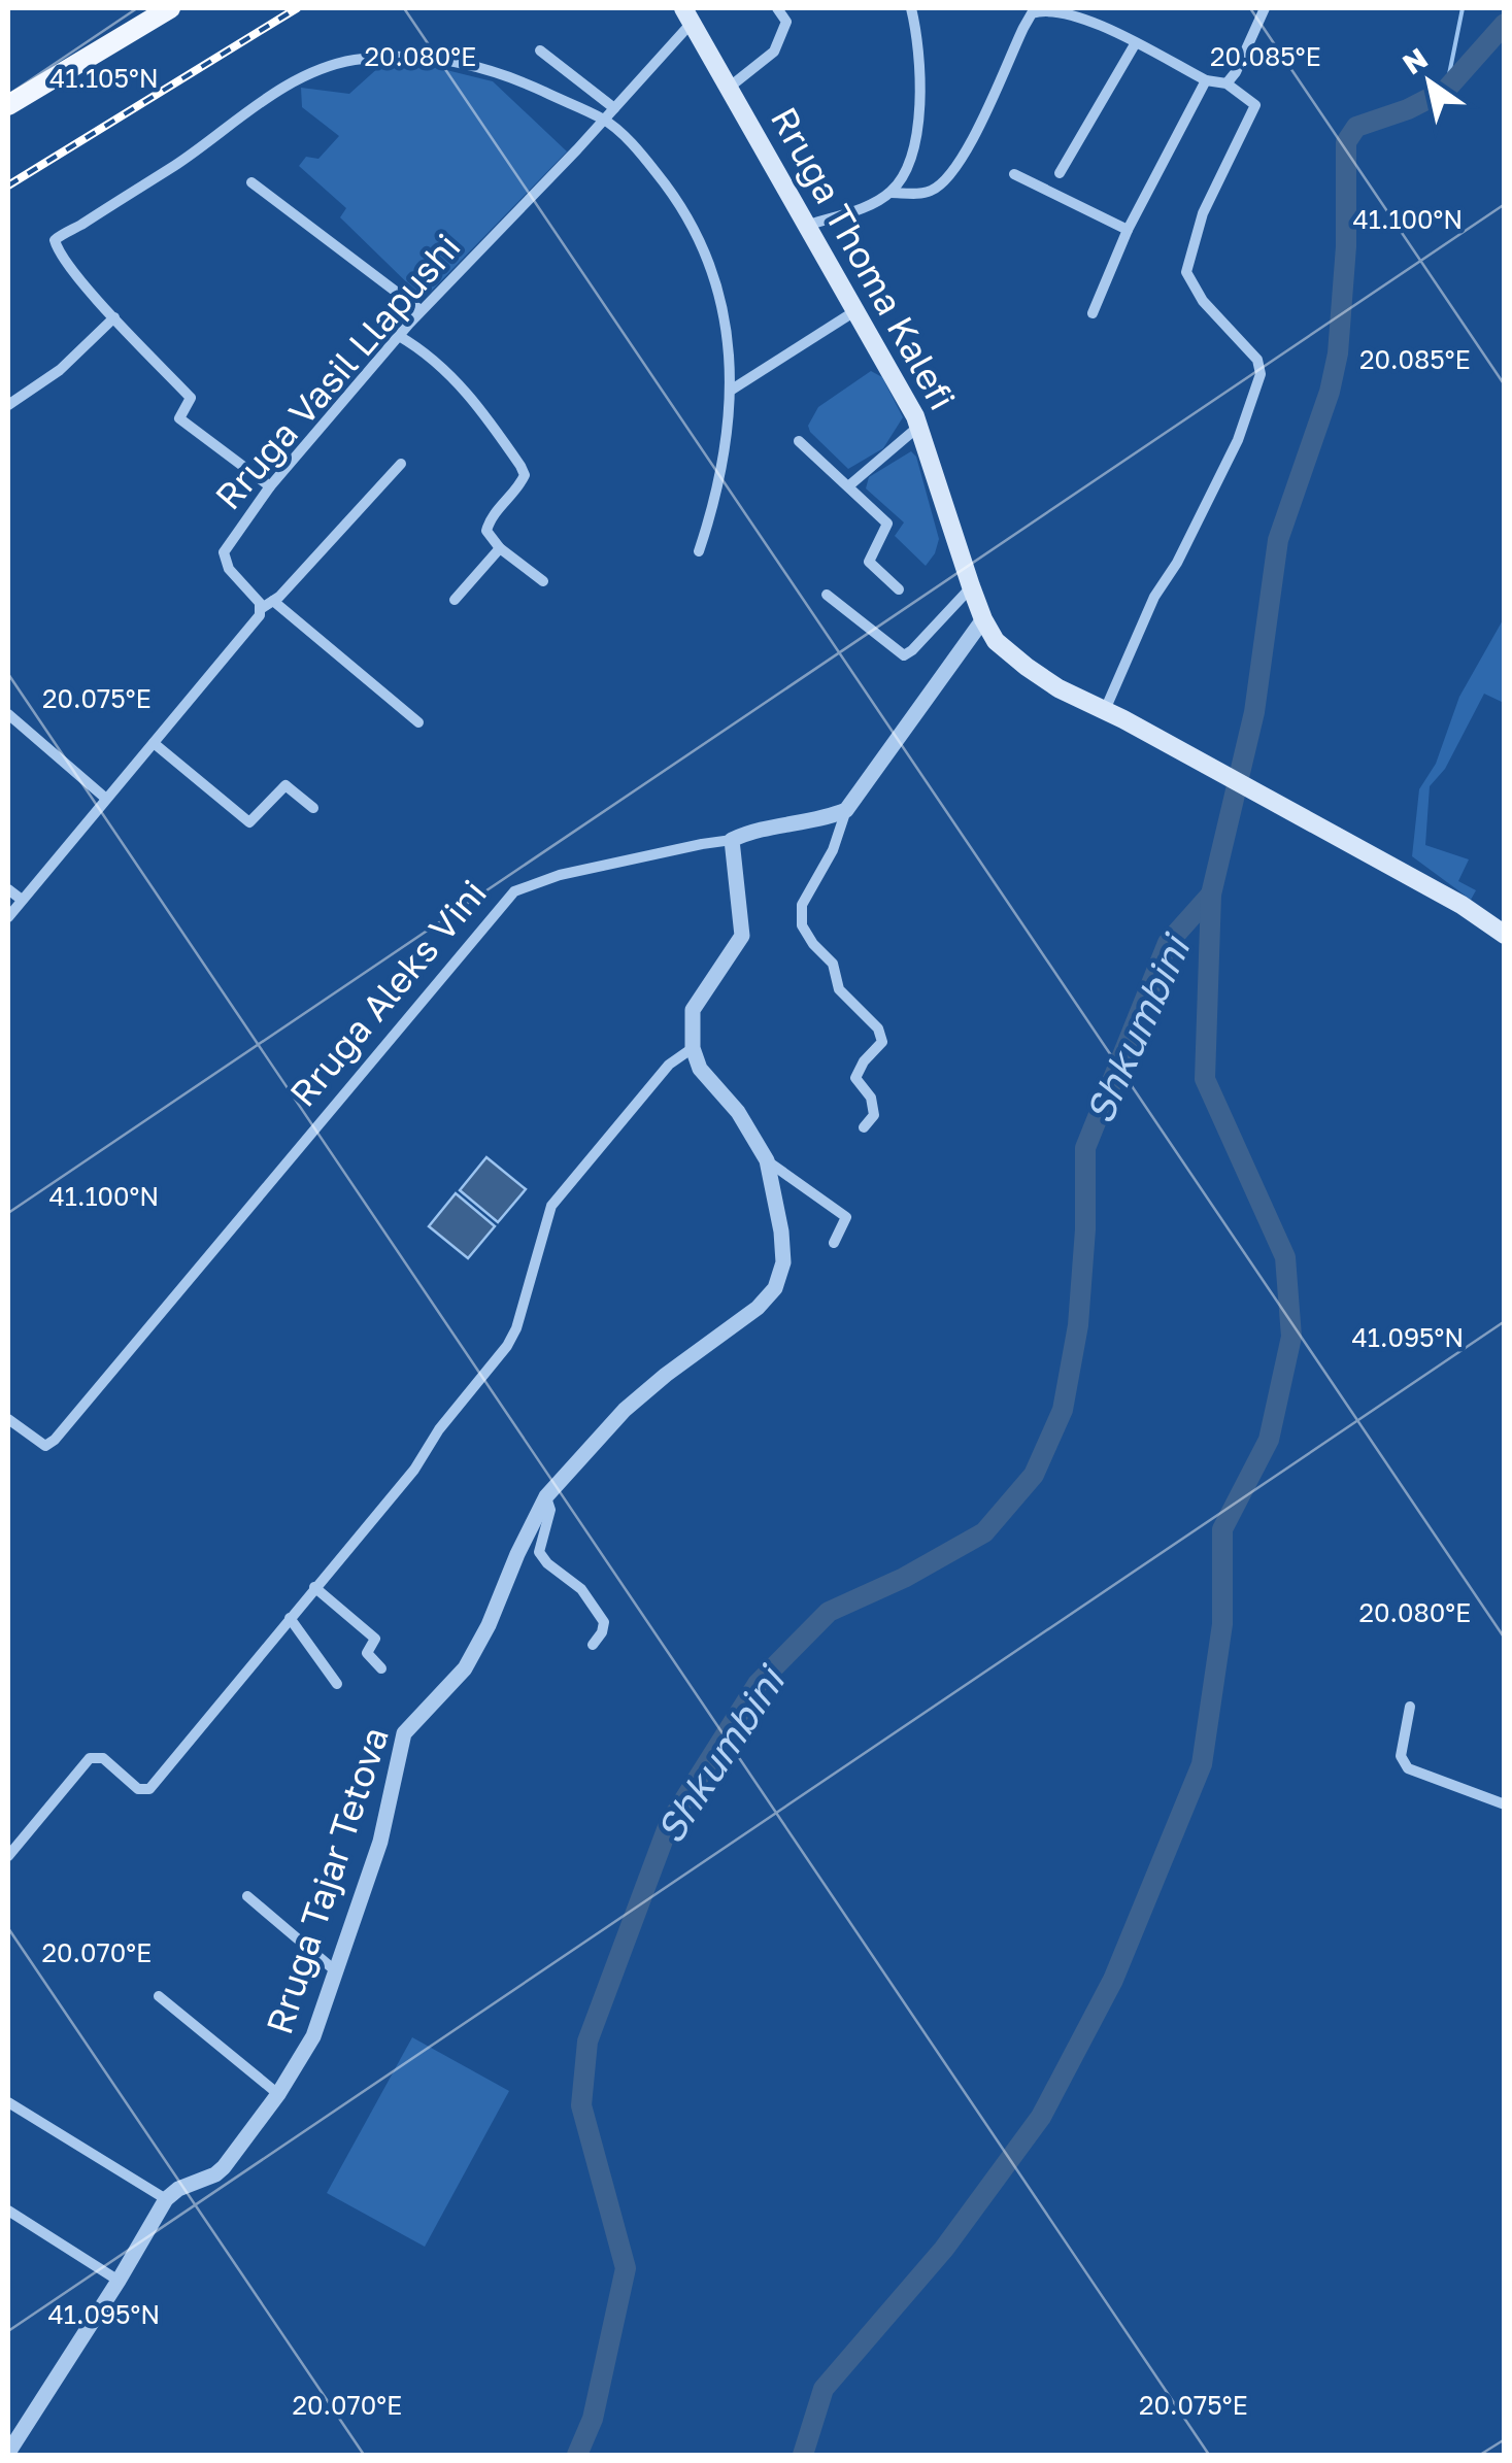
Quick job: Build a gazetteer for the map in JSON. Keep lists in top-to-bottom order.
{
  "streets": {
    "main road": ["Rruga Thoma Kalefi"],
    "street": ["Rruga Vasil Llapushi", "Rruga Aleks Vini", "Rruga Tajar Tetova"]
  },
  "crossings": [
    ["Rruga Thoma Kalefi", "Rruga Vasil Llapushi"]
  ],
  "water": ["Shkumbini"],
  "north": "top left",
  "coordinates": [
    "20.080°E",
    "20.085°E",
    "41.105°N",
    "41.100°N",
    "20.075°E",
    "41.095°N",
    "20.070°E"
  ]
}
